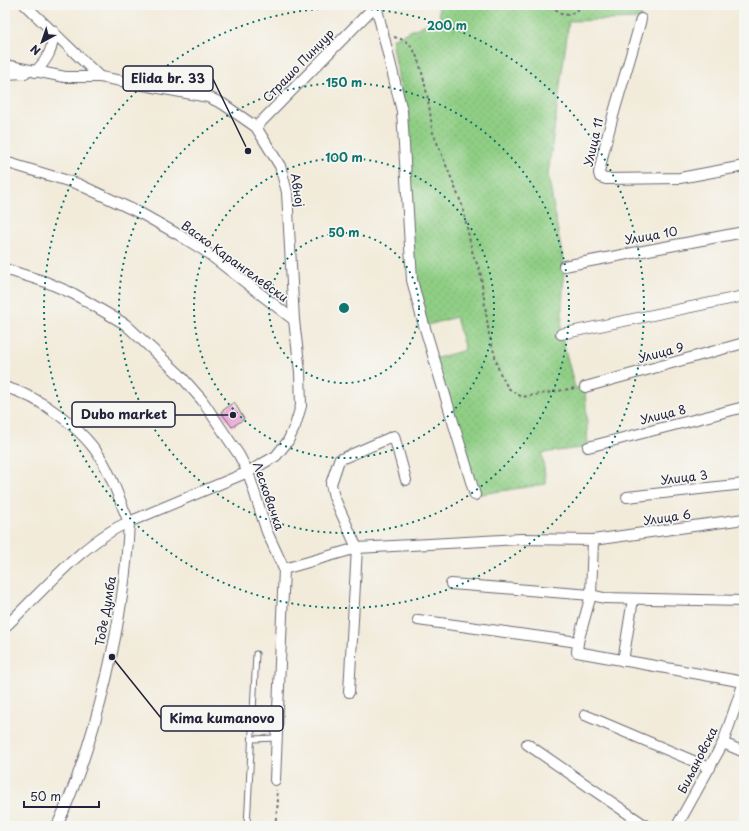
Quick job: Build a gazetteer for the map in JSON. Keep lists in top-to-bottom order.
{
  "streets": {
    "street": [
      "Страшо Пинџур",
      "Улица 11",
      "Авној",
      "Улица 10",
      "Васко Карангелевски",
      "Улица 9",
      "Улица 8",
      "Улица 3",
      "Лесковачка",
      "Улица 6",
      "Тоде Думба",
      "Биљановска"
    ]
  },
  "crossings": [
    ["Страшо Пинџур", "Авној"],
    ["Авној", "Васко Карангелевски"],
    ["Авној", "Лесковачка"],
    ["Лесковачка", "Улица 6"]
  ],
  "places": ["Elida br. 33", "Dubo market", "Kima kumanovo"],
  "scale_bar": "50 m",
  "north": "bottom left",
  "rings": [
    "200 m",
    "150 m",
    "100 m",
    "50 m"
  ]
}
